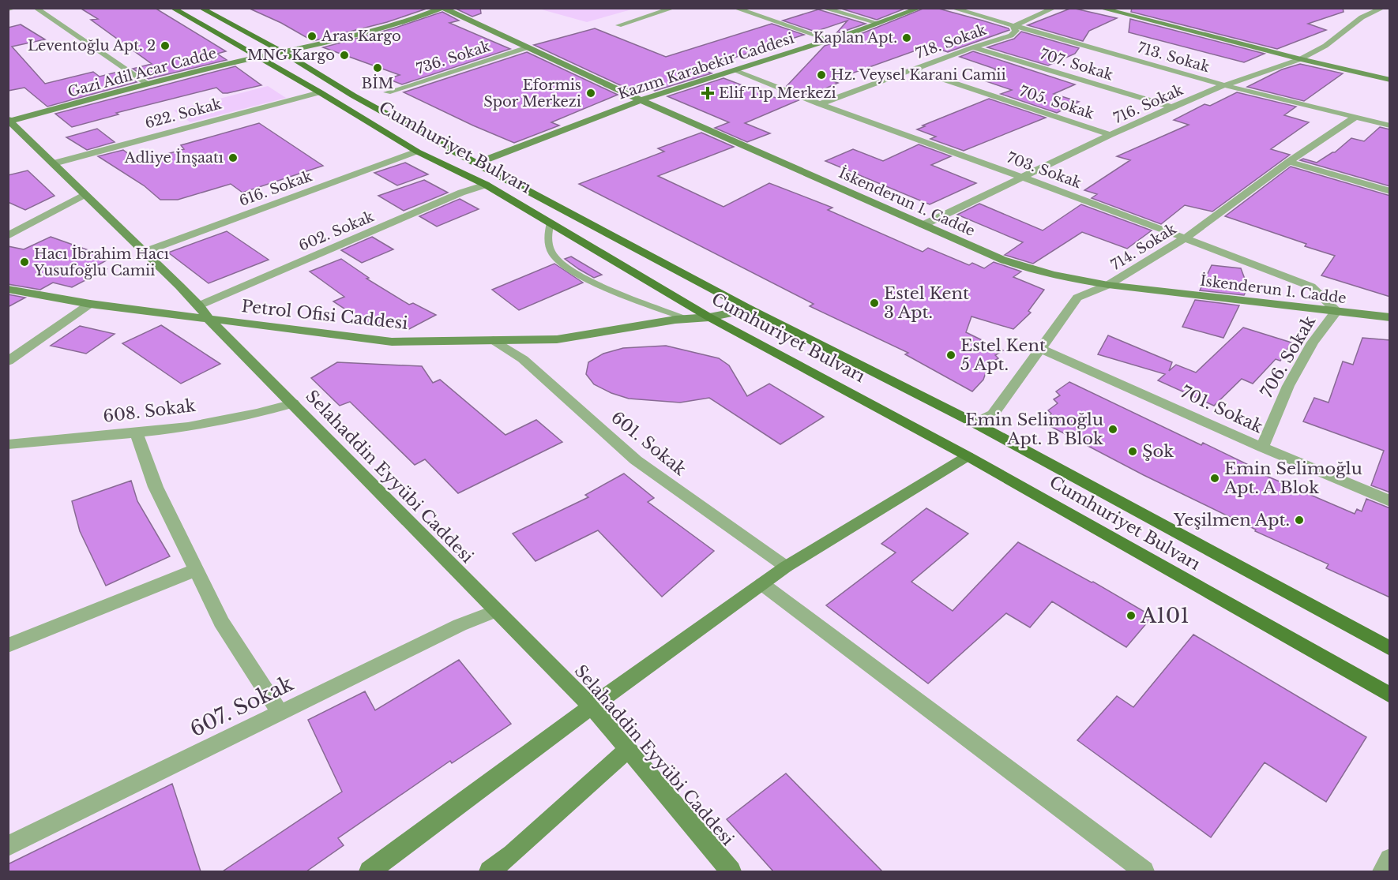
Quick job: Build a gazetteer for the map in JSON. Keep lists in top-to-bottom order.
{
  "streets": {
    "main road": ["Cumhuriyet Bulvarı"],
    "street": [
      "718. Sokak",
      "736. Sokak",
      "713. Sokak",
      "707. Sokak",
      "Kazım Karabekir Caddesi",
      "Gazi Adil Acar Cadde",
      "705. Sokak",
      "716. Sokak",
      "622. Sokak",
      "703. Sokak",
      "616. Sokak",
      "İskenderun 1. Cadde",
      "602. Sokak",
      "714. Sokak",
      "Petrol Ofisi Caddesi",
      "706. Sokak",
      "701. Sokak",
      "608. Sokak",
      "601. Sokak",
      "Selahaddin Eyyübi Caddesi",
      "607. Sokak"
    ]
  },
  "crossings": [
    ["718. Sokak", "713. Sokak"],
    ["718. Sokak", "707. Sokak"],
    ["718. Sokak", "705. Sokak"],
    ["718. Sokak", "703. Sokak"],
    ["736. Sokak", "İskenderun 1. Cadde"],
    ["713. Sokak", "716. Sokak"],
    ["713. Sokak", "714. Sokak"],
    ["707. Sokak", "716. Sokak"],
    ["Kazım Karabekir Caddesi", "Cumhuriyet Bulvarı"],
    ["Kazım Karabekir Caddesi", "703. Sokak"],
    ["Kazım Karabekir Caddesi", "İskenderun 1. Cadde"],
    ["Gazi Adil Acar Cadde", "Cumhuriyet Bulvarı"],
    ["Gazi Adil Acar Cadde", "İskenderun 1. Cadde"],
    ["Gazi Adil Acar Cadde", "Selahaddin Eyyübi Caddesi"],
    ["705. Sokak", "716. Sokak"],
    ["716. Sokak", "703. Sokak"],
    ["716. Sokak", "İskenderun 1. Cadde"],
    ["622. Sokak", "Cumhuriyet Bulvarı"],
    ["622. Sokak", "Selahaddin Eyyübi Caddesi"],
    ["Cumhuriyet Bulvarı", "616. Sokak"],
    ["Cumhuriyet Bulvarı", "602. Sokak"],
    ["Cumhuriyet Bulvarı", "714. Sokak"],
    ["Cumhuriyet Bulvarı", "Petrol Ofisi Caddesi"],
    ["703. Sokak", "İskenderun 1. Cadde"],
    ["703. Sokak", "714. Sokak"],
    ["703. Sokak", "706. Sokak"],
    ["616. Sokak", "Selahaddin Eyyübi Caddesi"],
    ["İskenderun 1. Cadde", "714. Sokak"],
    ["İskenderun 1. Cadde", "706. Sokak"],
    ["602. Sokak", "Selahaddin Eyyübi Caddesi"],
    ["714. Sokak", "701. Sokak"],
    ["Petrol Ofisi Caddesi", "601. Sokak"],
    ["Petrol Ofisi Caddesi", "Selahaddin Eyyübi Caddesi"],
    ["706. Sokak", "701. Sokak"],
    ["608. Sokak", "Selahaddin Eyyübi Caddesi"],
    ["Selahaddin Eyyübi Caddesi", "607. Sokak"]
  ],
  "places": {
    "other": [
      "Aras Kargo",
      "Kaplan Apt.",
      "Leventoğlu Apt. 2",
      "MNG Kargo",
      "BİM",
      "Hz. Veysel Karani Camii",
      "Eformis Spor Merkezi",
      "Adliye İnşaatı",
      "Hacı İbrahim Hacı Yusufoğlu Camii",
      "Estel Kent 3 Apt.",
      "Estel Kent 5 Apt.",
      "Emin Selimoğlu Apt. B Blok",
      "Şok",
      "Emin Selimoğlu Apt. A Blok",
      "Yeşilmen Apt.",
      "A101"
    ],
    "health": ["Elif Tıp Merkezi"]
  }
}
